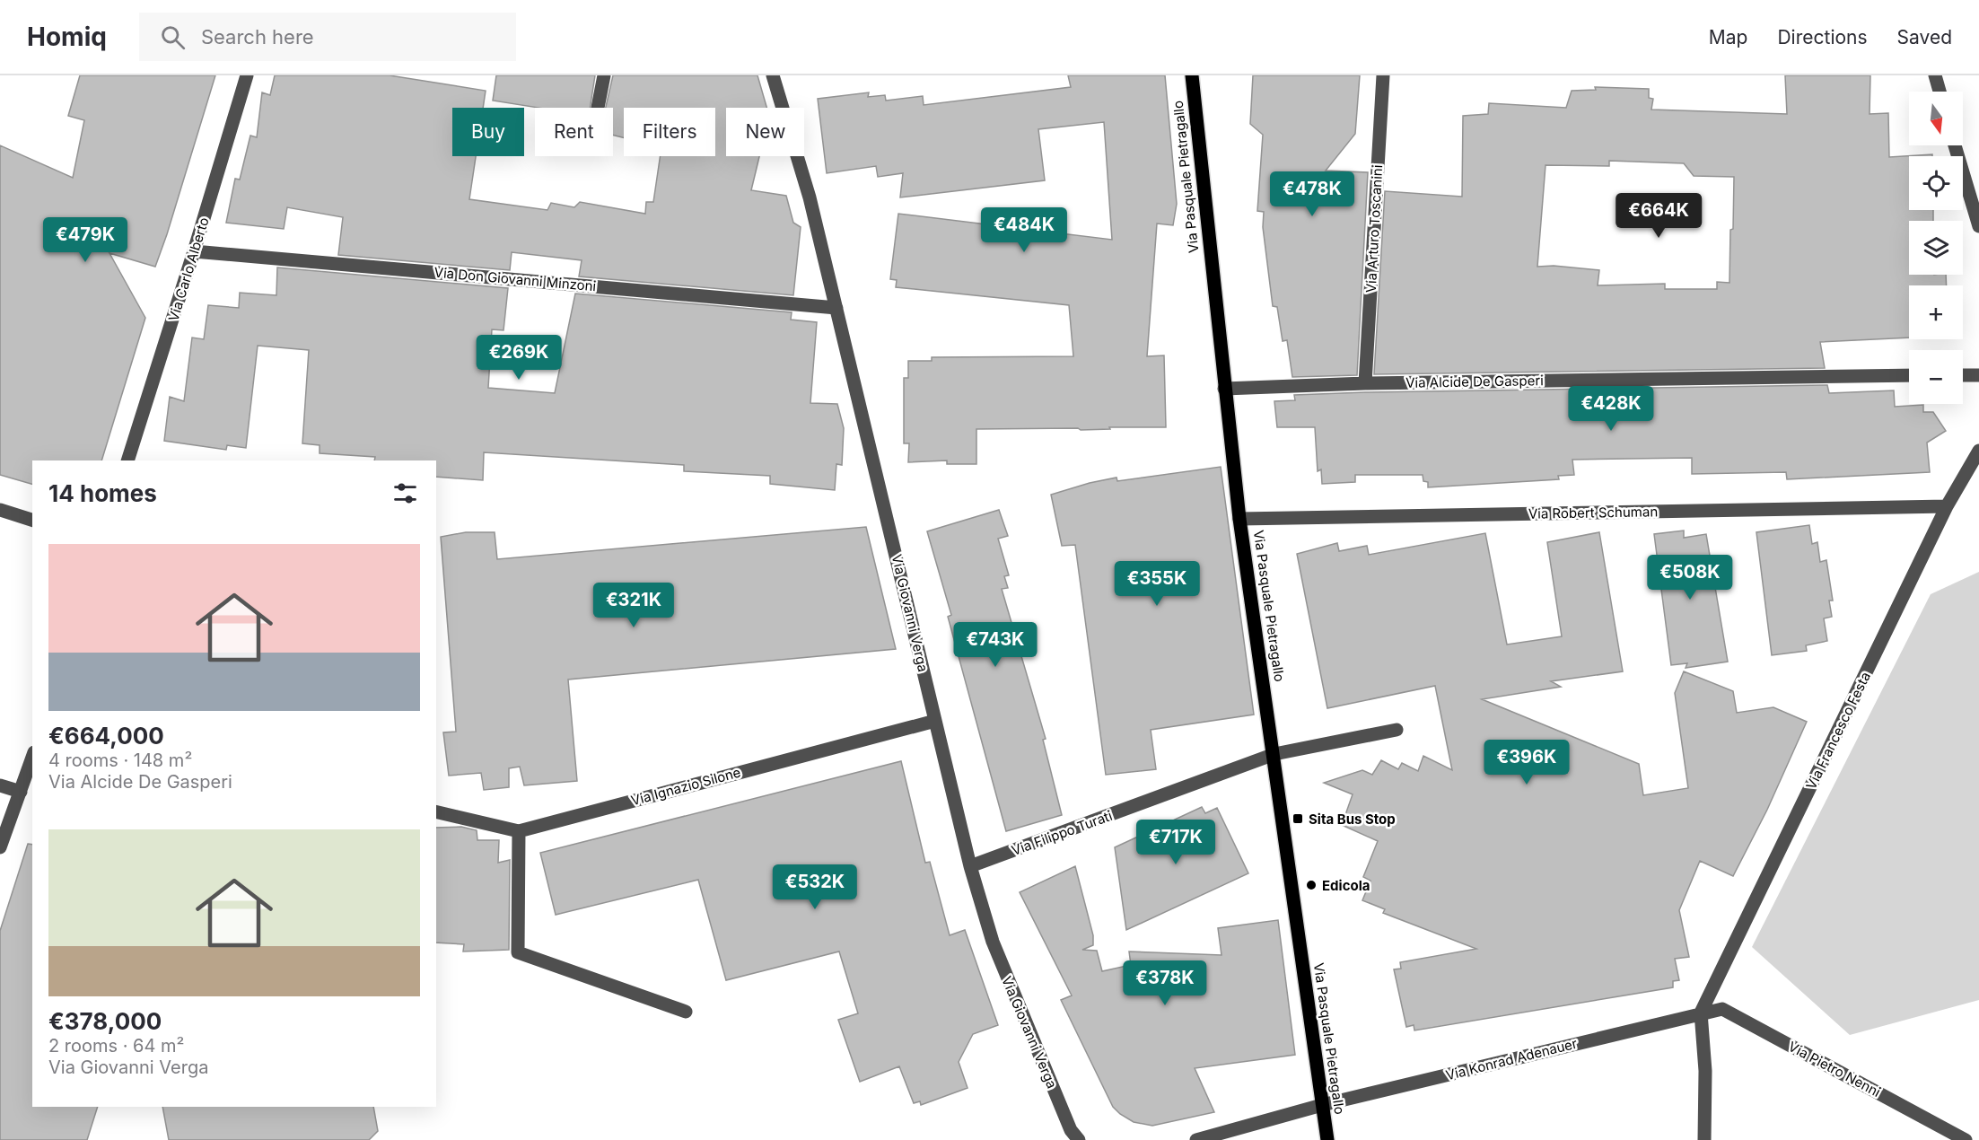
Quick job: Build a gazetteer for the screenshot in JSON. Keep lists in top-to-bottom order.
{
  "streets": {
    "main road": ["Via Pasquale Pietragallo"],
    "street": [
      "Via Arturo Toscanini",
      "Via Carlo Alberto",
      "Via Don Giovanni Minzoni",
      "Via Alcide De Gasperi",
      "Via Robert Schuman",
      "Via Giovanni Verga",
      "Via Francesco Festa",
      "Via Ignazio Silone",
      "Via Filippo Turati",
      "Via Konrad Adenauer",
      "Via Pietro Nenni"
    ]
  },
  "crossings": [
    ["Via Pasquale Pietragallo", "Via Alcide De Gasperi"],
    ["Via Pasquale Pietragallo", "Via Robert Schuman"],
    ["Via Pasquale Pietragallo", "Via Filippo Turati"],
    ["Via Pasquale Pietragallo", "Via Konrad Adenauer"],
    ["Via Arturo Toscanini", "Via Alcide De Gasperi"],
    ["Via Carlo Alberto", "Via Don Giovanni Minzoni"],
    ["Via Don Giovanni Minzoni", "Via Giovanni Verga"],
    ["Via Robert Schuman", "Via Francesco Festa"],
    ["Via Giovanni Verga", "Via Ignazio Silone"],
    ["Via Giovanni Verga", "Via Filippo Turati"],
    ["Via Francesco Festa", "Via Konrad Adenauer"],
    ["Via Francesco Festa", "Via Pietro Nenni"],
    ["Via Konrad Adenauer", "Via Pietro Nenni"]
  ],
  "places": {
    "transit": ["Sita Bus Stop"],
    "other": ["Edicola"]
  },
  "north": "bottom",
  "page": {
    "header": "Homiq",
    "search": "Search here",
    "nav": ["Map", "Directions", "Saved"],
    "map_buttons": ["+", "−"],
    "chip": [
      "Buy",
      "Rent",
      "Filters",
      "New"
    ],
    "price": [
      "€478K",
      "€664K",
      "€484K",
      "€479K",
      "€269K",
      "€428K",
      "€508K",
      "€355K",
      "€321K",
      "€743K",
      "€396K",
      "€717K",
      "€532K",
      "€378K"
    ],
    "heading": "14 homes",
    "list": [
      {
        "name": "€664,000",
        "note": "4 rooms · 148 m² · Via Alcide De Gasperi"
      },
      {
        "name": "€378,000",
        "note": "2 rooms · 64 m² · Via Giovanni Verga"
      }
    ]
  }
}
